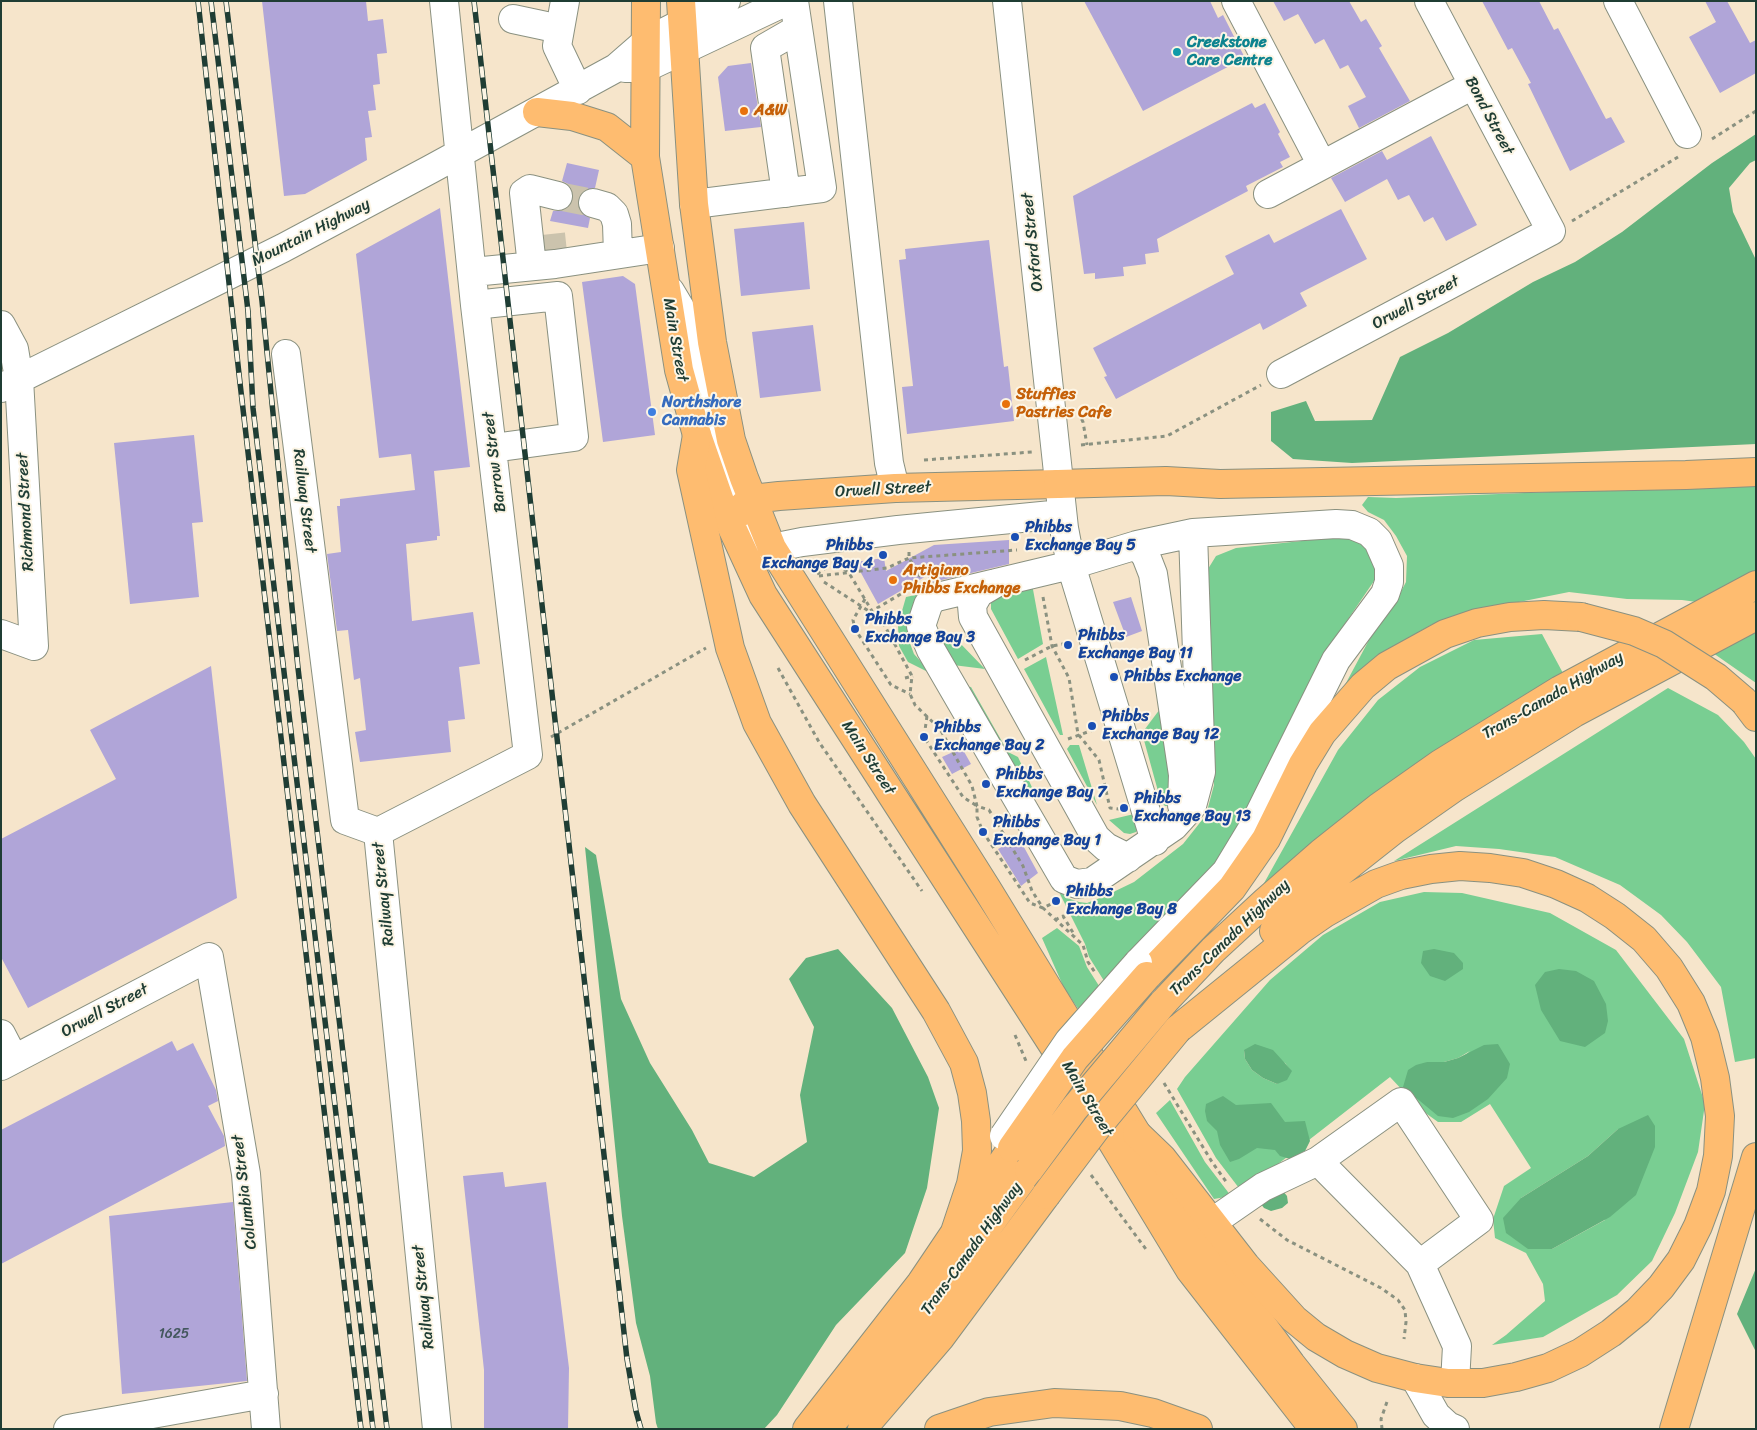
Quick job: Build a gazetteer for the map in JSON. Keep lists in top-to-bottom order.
{
  "streets": {
    "main road": ["Orwell Street", "Main Street", "Trans-Canada Highway"],
    "street": [
      "Bond Street",
      "Mountain Highway",
      "Oxford Street",
      "Barrow Street",
      "Railway Street",
      "Richmond Street",
      "Columbia Street"
    ]
  },
  "crossings": [
    ["Bond Street", "Orwell Street"],
    ["Mountain Highway", "Main Street"],
    ["Mountain Highway", "Barrow Street"],
    ["Mountain Highway", "Richmond Street"],
    ["Oxford Street", "Orwell Street"],
    ["Orwell Street", "Main Street"],
    ["Orwell Street", "Columbia Street"]
  ],
  "places": [
    "Creekstone Care Centre",
    "A&W",
    "Stuffies Pastries Cafe",
    "Northshore Cannabis",
    "Phibbs Exchange Bay 5",
    "Phibbs Exchange Bay 4",
    "Artigiano Phibbs Exchange",
    "Phibbs Exchange Bay 3",
    "Phibbs Exchange Bay 11",
    "Phibbs Exchange",
    "Phibbs Exchange Bay 12",
    "Phibbs Exchange Bay 2",
    "Phibbs Exchange Bay 7",
    "Phibbs Exchange Bay 13",
    "Phibbs Exchange Bay 1",
    "Phibbs Exchange Bay 8"
  ],
  "house_numbers": ["1625"]
}
